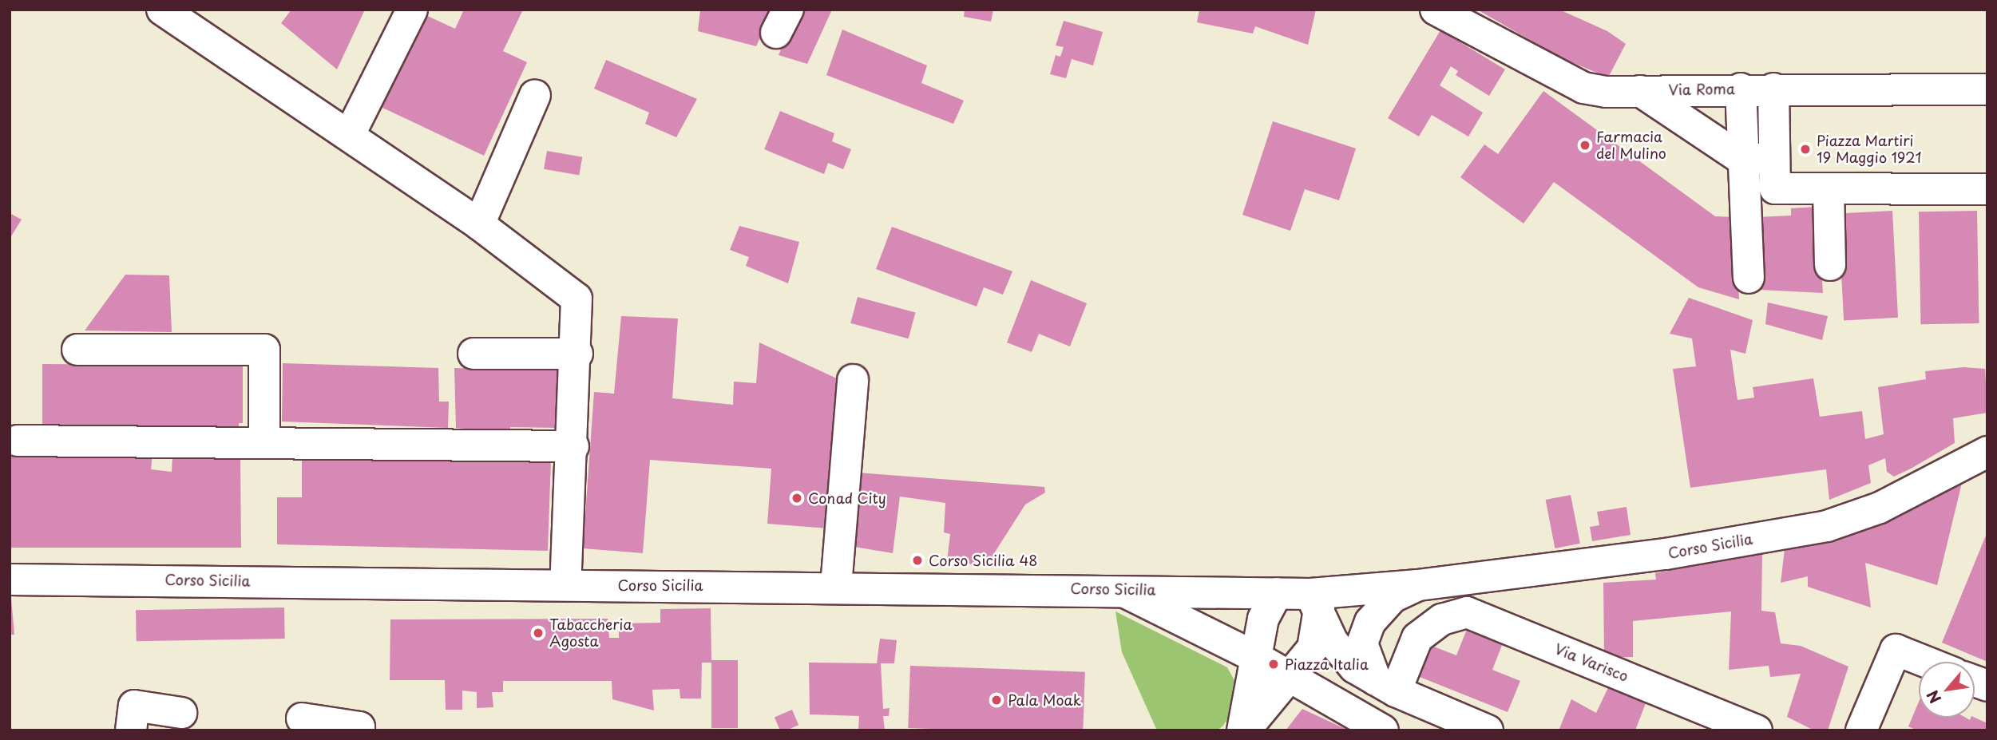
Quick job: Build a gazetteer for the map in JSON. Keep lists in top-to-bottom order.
{
  "streets": {
    "street": ["Via Roma", "Corso Sicilia", "Via Varisco"]
  },
  "places": [
    "Farmacia del Mulino",
    "Piazza Martiri 19 Maggio 1921",
    "Conad City",
    "Corso Sicilia 48",
    "Tabaccheria Agosta",
    "Piazza Italia",
    "Pala Moak"
  ],
  "north": "bottom left"
}
